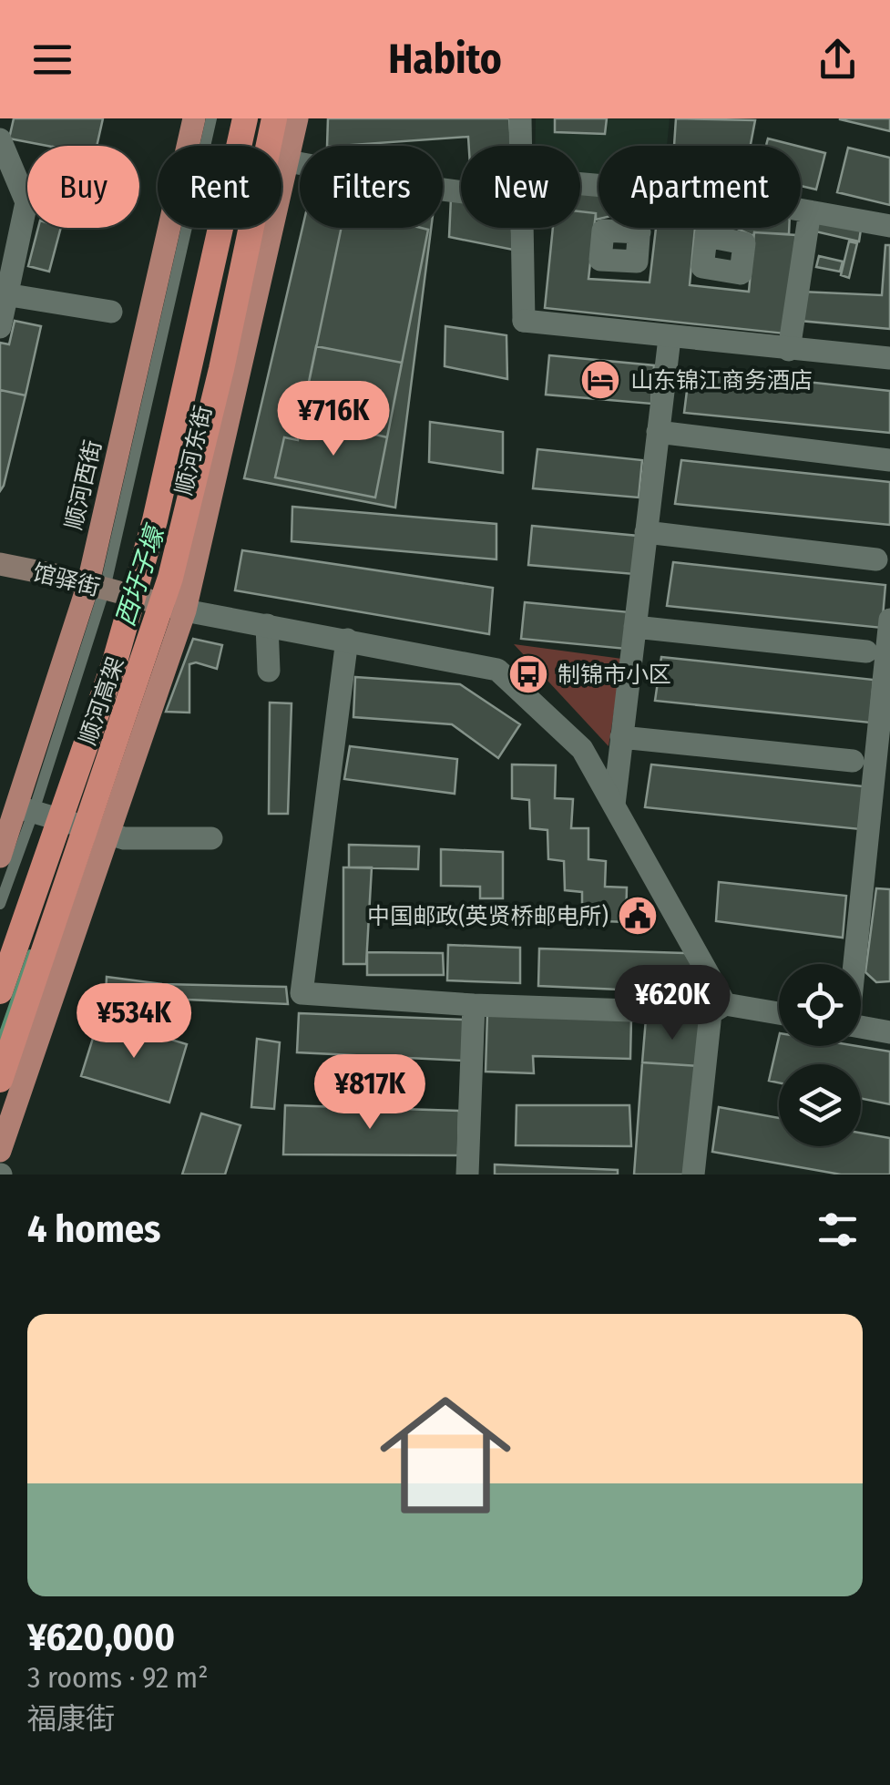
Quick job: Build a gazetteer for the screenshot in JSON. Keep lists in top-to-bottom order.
{
  "streets": {
    "highway": ["顺河高架"],
    "main road": ["顺河东街", "顺河西街", "馆驿街"]
  },
  "crossings": [
    ["顺河东街", "馆驿街"],
    ["顺河西街", "馆驿街"]
  ],
  "water": ["西圩子壕"],
  "places": {
    "hotel": ["山东锦江商务酒店"],
    "bus stop": ["制锦市小区"],
    "public building": ["中国邮政(英贤桥邮电所)"]
  },
  "page": {
    "header": "Habito",
    "chip": [
      "Buy",
      "Rent",
      "Filters",
      "New",
      "Apartment"
    ],
    "price": [
      "¥716K",
      "¥620K",
      "¥534K",
      "¥817K"
    ],
    "heading": "4 homes",
    "list": [
      {
        "name": "¥620,000",
        "note": "3 rooms · 92 m² · 福康街"
      }
    ]
  }
}
